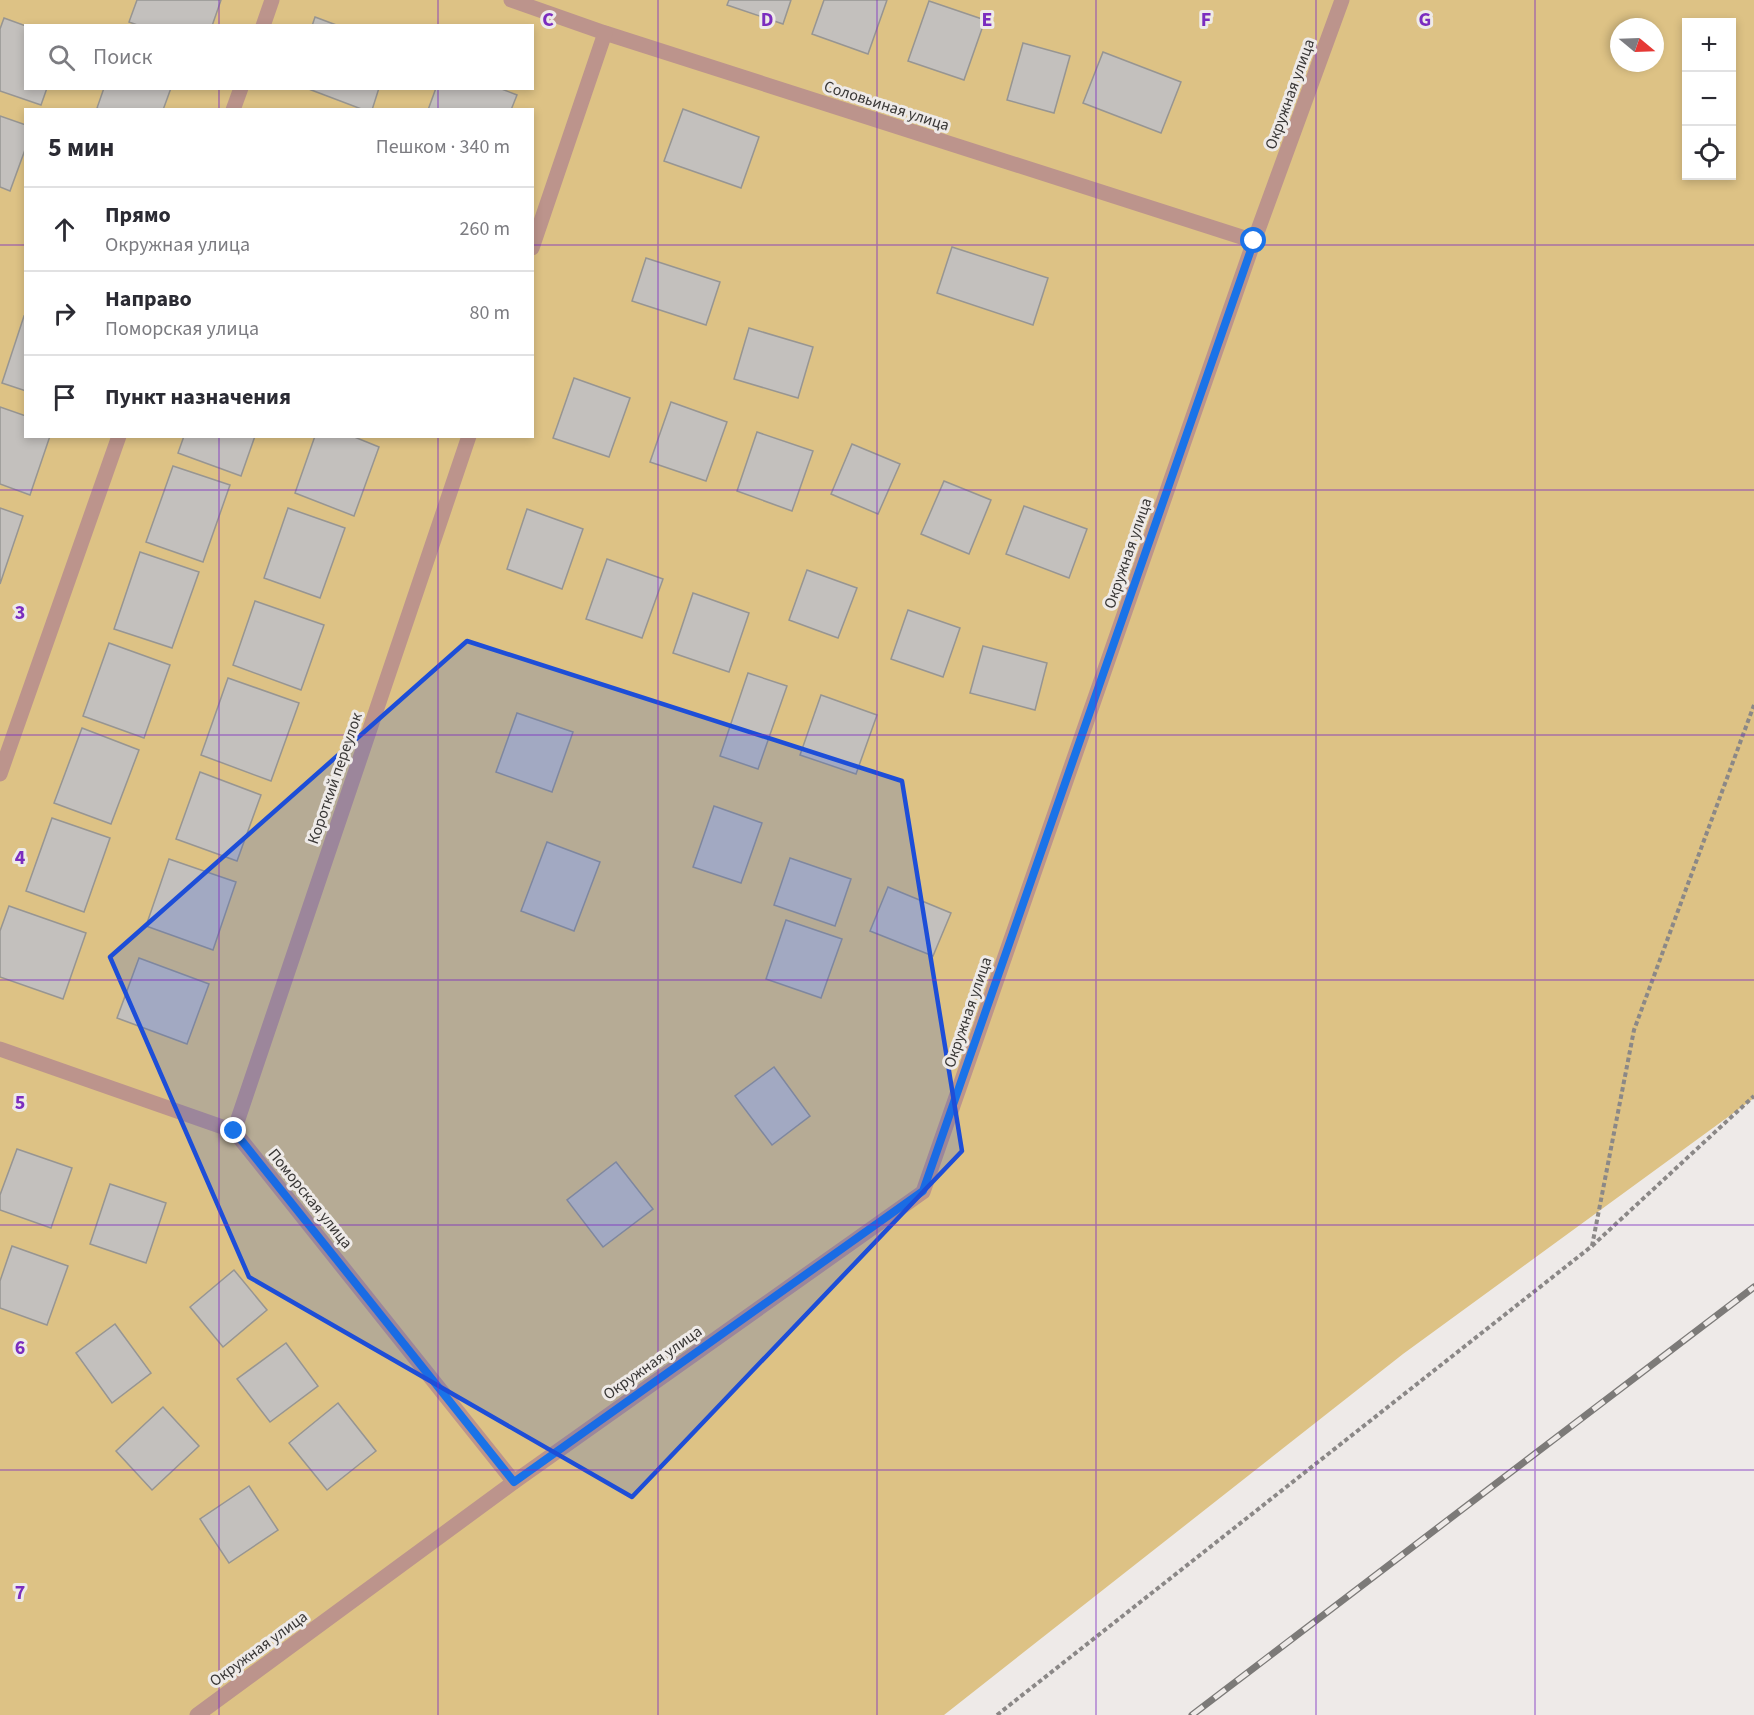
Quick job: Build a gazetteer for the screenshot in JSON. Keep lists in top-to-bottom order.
{
  "streets": {
    "street": [
      "Окружная улица",
      "Соловьиная улица",
      "Короткий переулок",
      "Поморская улица"
    ]
  },
  "crossings": [
    ["Окружная улица", "Соловьиная улица"],
    ["Окружная улица", "Поморская улица"],
    ["Короткий переулок", "Поморская улица"]
  ],
  "north": "right",
  "page": {
    "map_buttons": ["+", "−"],
    "search": "Поиск",
    "heading": ["5 мин", "Пешком · 340 m"],
    "list": [
      ["Прямо", "Окружная улица", "260 m"],
      ["Направо", "Поморская улица", "80 m"],
      "Пункт назначения"
    ]
  },
  "grid": {
    "columns": [
      "C",
      "D",
      "E",
      "F",
      "G"
    ],
    "rows": [
      "3",
      "4",
      "5",
      "6",
      "7"
    ]
  }
}
